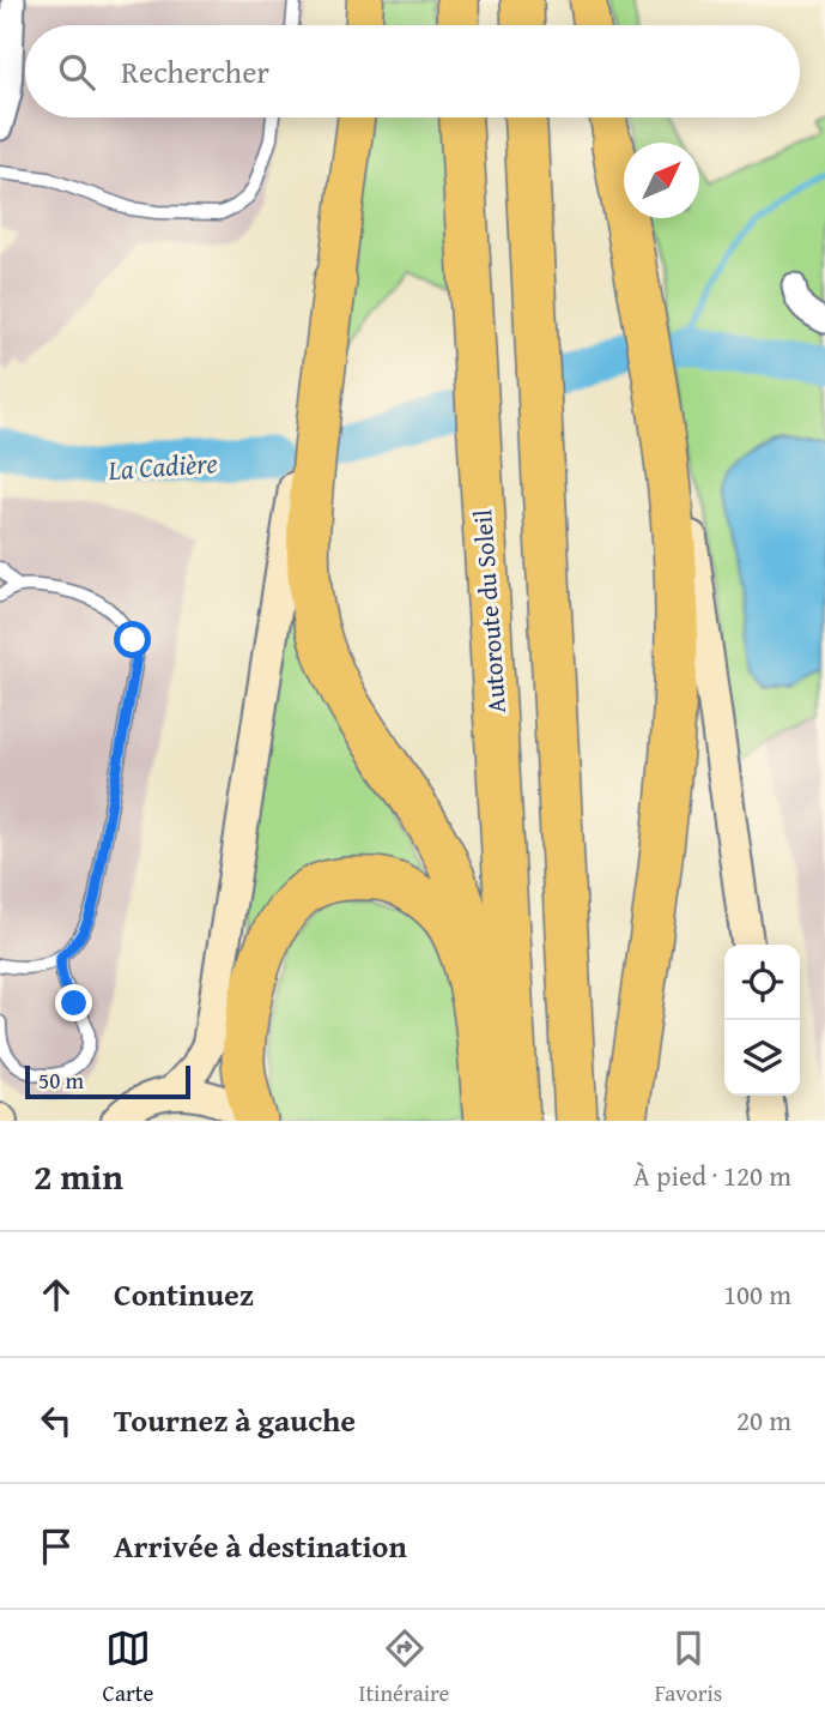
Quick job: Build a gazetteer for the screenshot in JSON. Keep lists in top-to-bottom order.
{
  "streets": {
    "highway": ["Autoroute du Soleil"]
  },
  "water": ["La Cadière"],
  "scale_bar": "50 m",
  "north": "top right",
  "page": {
    "search": "Rechercher",
    "scale": "50 m",
    "heading": ["2 min", "À pied · 120 m"],
    "list": [
      ["Continuez", "100 m"],
      ["Tournez à gauche", "20 m"],
      "Arrivée à destination"
    ],
    "nav": ["Carte", "Itinéraire", "Favoris"]
  }
}
